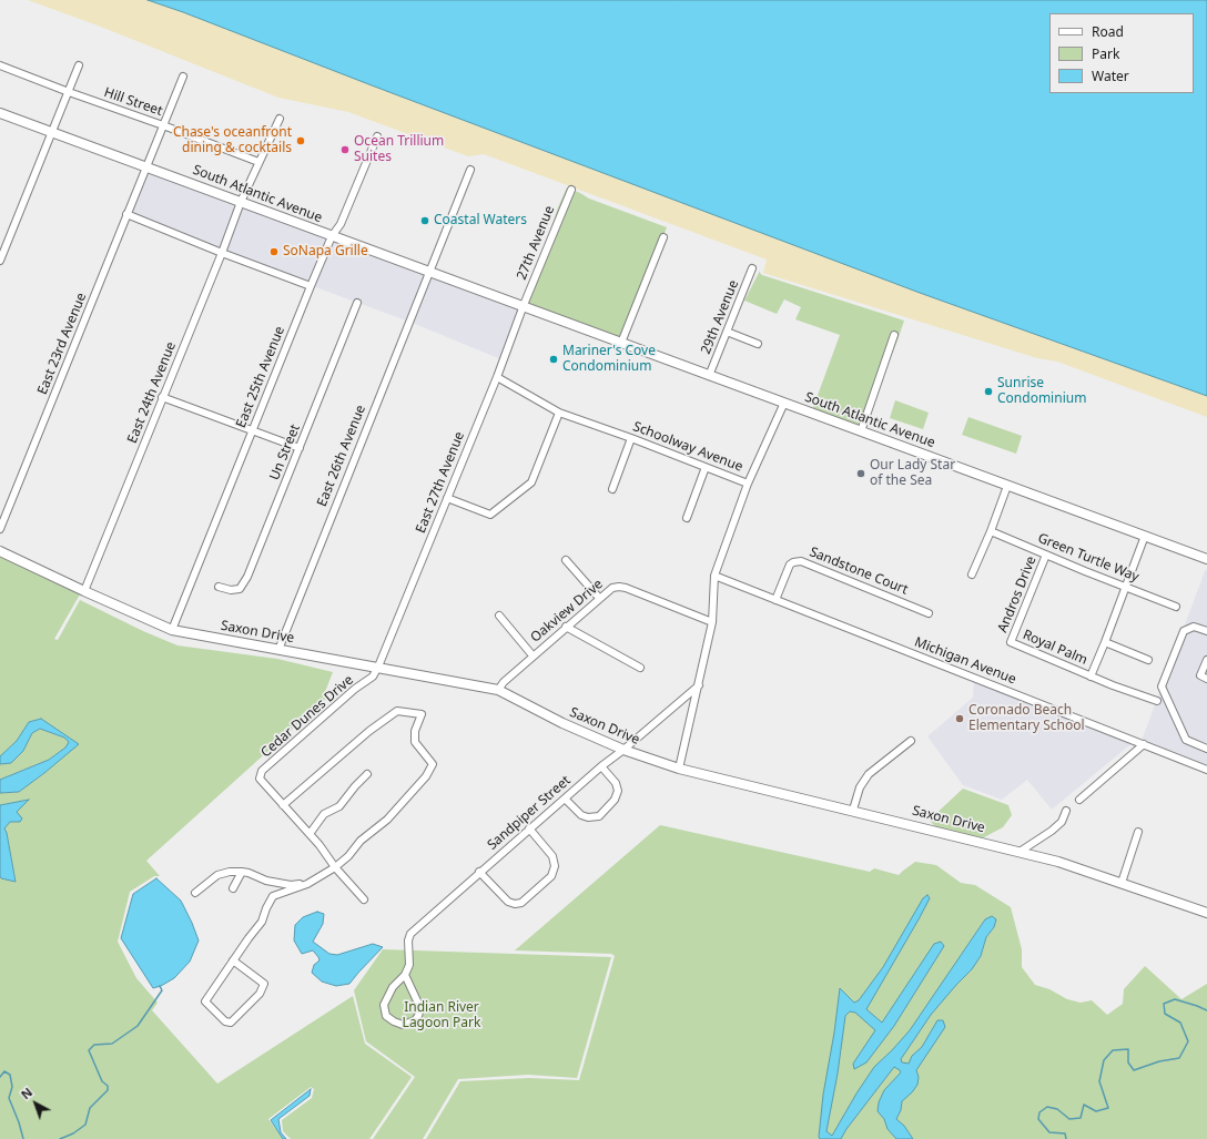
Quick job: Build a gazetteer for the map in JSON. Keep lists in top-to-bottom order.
{
  "streets": {
    "street": [
      "Hill Street",
      "South Atlantic Avenue",
      "27th Avenue",
      "29th Avenue",
      "East 23rd Avenue",
      "East 25th Avenue",
      "East 24th Avenue",
      "Schoolway Avenue",
      "Un Street",
      "East 26th Avenue",
      "East 27th Avenue",
      "Green Turtle Way",
      "Sandstone Court",
      "Andros Drive",
      "Oakview Drive",
      "Saxon Drive",
      "Royal Palm",
      "Michigan Avenue",
      "Cedar Dunes Drive",
      "Sandpiper Street"
    ]
  },
  "crossings": [
    ["Hill Street", "East 23rd Avenue"],
    ["Hill Street", "East 24th Avenue"],
    ["South Atlantic Avenue", "27th Avenue"],
    ["South Atlantic Avenue", "29th Avenue"],
    ["South Atlantic Avenue", "East 23rd Avenue"],
    ["South Atlantic Avenue", "East 25th Avenue"],
    ["South Atlantic Avenue", "East 24th Avenue"],
    ["South Atlantic Avenue", "East 26th Avenue"],
    ["South Atlantic Avenue", "East 27th Avenue"],
    ["27th Avenue", "East 27th Avenue"],
    ["East 25th Avenue", "Saxon Drive"],
    ["East 24th Avenue", "Saxon Drive"],
    ["Schoolway Avenue", "East 27th Avenue"],
    ["Schoolway Avenue", "Oakview Drive"],
    ["Schoolway Avenue", "Saxon Drive"],
    ["Schoolway Avenue", "Michigan Avenue"],
    ["Schoolway Avenue", "Sandpiper Street"],
    ["East 26th Avenue", "Saxon Drive"],
    ["East 27th Avenue", "Saxon Drive"],
    ["East 27th Avenue", "Cedar Dunes Drive"],
    ["Green Turtle Way", "Andros Drive"],
    ["Sandstone Court", "Michigan Avenue"],
    ["Andros Drive", "Royal Palm"],
    ["Oakview Drive", "Saxon Drive"],
    ["Saxon Drive", "Cedar Dunes Drive"],
    ["Saxon Drive", "Sandpiper Street"]
  ],
  "parks": ["Indian River Lagoon Park"],
  "places": [
    "Chase's oceanfront dining & cocktails",
    "Ocean Trillium Suites",
    "Coastal Waters",
    "SoNapa Grille",
    "Mariner's Cove Condominium",
    "Sunrise Condominium",
    "Our Lady Star of the Sea",
    "Coronado Beach Elementary School"
  ],
  "legend": ["Road", "Park", "Water"],
  "north": "top left"
}
